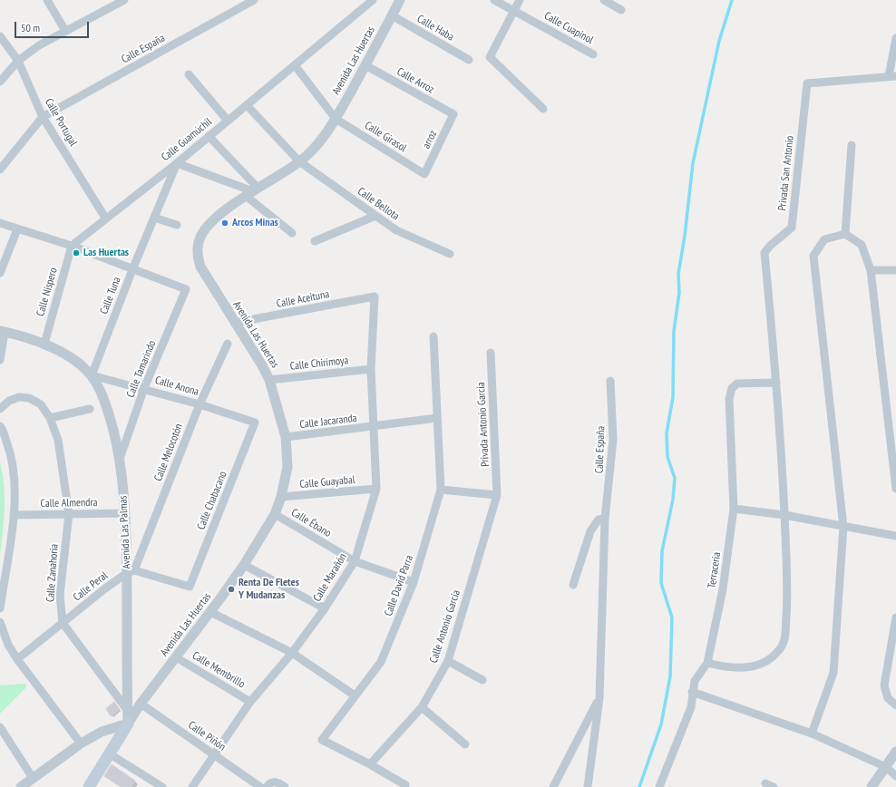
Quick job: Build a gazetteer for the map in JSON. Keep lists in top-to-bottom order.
{
  "streets": {
    "street": [
      "Calle Haba",
      "Calle Cuapinol",
      "Calle España",
      "Avenida Las Huertas",
      "Calle Arroz",
      "Calle Portugal",
      "Calle Girasol",
      "Calle Guamúchil",
      "arroz",
      "Privada San Antonio",
      "Calle Bellota",
      "Calle Níspero",
      "Calle Tuna",
      "Calle Aceituna",
      "Calle Chirimoya",
      "Calle Tamarindo",
      "Calle Anona",
      "Calle Jacaranda",
      "Privada Antonio García",
      "Calle Melocotón",
      "Calle Guayabal",
      "Calle Chabacano",
      "Calle Almendra",
      "Calle Ébano",
      "Avenida Las Palmas",
      "Terraceria",
      "Calle Zanahoria",
      "Calle Marañón",
      "Calle David Parra",
      "Calle Peral",
      "Calle Antonio García",
      "Calle Membrillo",
      "Calle Piñón"
    ]
  },
  "crossings": [
    ["Calle Haba", "Avenida Las Huertas"],
    ["Calle España", "Calle Portugal"],
    ["Avenida Las Huertas", "Calle Arroz"],
    ["Avenida Las Huertas", "Calle Girasol"],
    ["Avenida Las Huertas", "Calle Bellota"],
    ["Avenida Las Huertas", "Calle Aceituna"],
    ["Avenida Las Huertas", "Calle Chirimoya"],
    ["Avenida Las Huertas", "Calle Jacaranda"],
    ["Avenida Las Huertas", "Calle Guayabal"],
    ["Avenida Las Huertas", "Calle Ébano"],
    ["Avenida Las Huertas", "Avenida Las Palmas"],
    ["Avenida Las Huertas", "Calle Membrillo"],
    ["Avenida Las Huertas", "Calle Piñón"],
    ["Calle Arroz", "arroz"],
    ["Calle Portugal", "Calle Guamúchil"],
    ["Calle Girasol", "arroz"],
    ["Calle Guamúchil", "Calle Bellota"],
    ["Calle Guamúchil", "Calle Níspero"],
    ["Calle Guamúchil", "Calle Tuna"],
    ["Privada San Antonio", "Terraceria"],
    ["Calle Níspero", "Avenida Las Palmas"],
    ["Calle Tuna", "Calle Tamarindo"],
    ["Calle Tuna", "Calle Anona"],
    ["Calle Tuna", "Avenida Las Palmas"],
    ["Calle Aceituna", "Calle Marañón"],
    ["Calle Chirimoya", "Calle Marañón"],
    ["Calle Tamarindo", "Calle Anona"],
    ["Calle Tamarindo", "Avenida Las Palmas"],
    ["Calle Anona", "Calle Melocotón"],
    ["Calle Anona", "Calle Chabacano"],
    ["Calle Anona", "Avenida Las Palmas"],
    ["Calle Jacaranda", "Calle Marañón"],
    ["Calle Jacaranda", "Calle David Parra"],
    ["Privada Antonio García", "Calle Antonio García"],
    ["Calle Melocotón", "Calle Chabacano"],
    ["Calle Melocotón", "Avenida Las Palmas"],
    ["Calle Melocotón", "Calle Peral"],
    ["Calle Guayabal", "Calle Marañón"],
    ["Calle Chabacano", "Avenida Las Palmas"],
    ["Calle Chabacano", "Calle Peral"],
    ["Calle Almendra", "Avenida Las Palmas"],
    ["Calle Almendra", "Calle Zanahoria"],
    ["Calle Ébano", "Calle Marañón"],
    ["Calle Ébano", "Calle David Parra"],
    ["Avenida Las Palmas", "Calle Peral"],
    ["Calle Zanahoria", "Calle Peral"],
    ["Calle Marañón", "Calle Membrillo"],
    ["Calle Marañón", "Calle Piñón"],
    ["Calle David Parra", "Calle Antonio García"]
  ],
  "places": ["Arcos Minas", "Las Huertas", "Renta De Fletes Y Mudanzas"],
  "scale_bar": "50 m"
}
